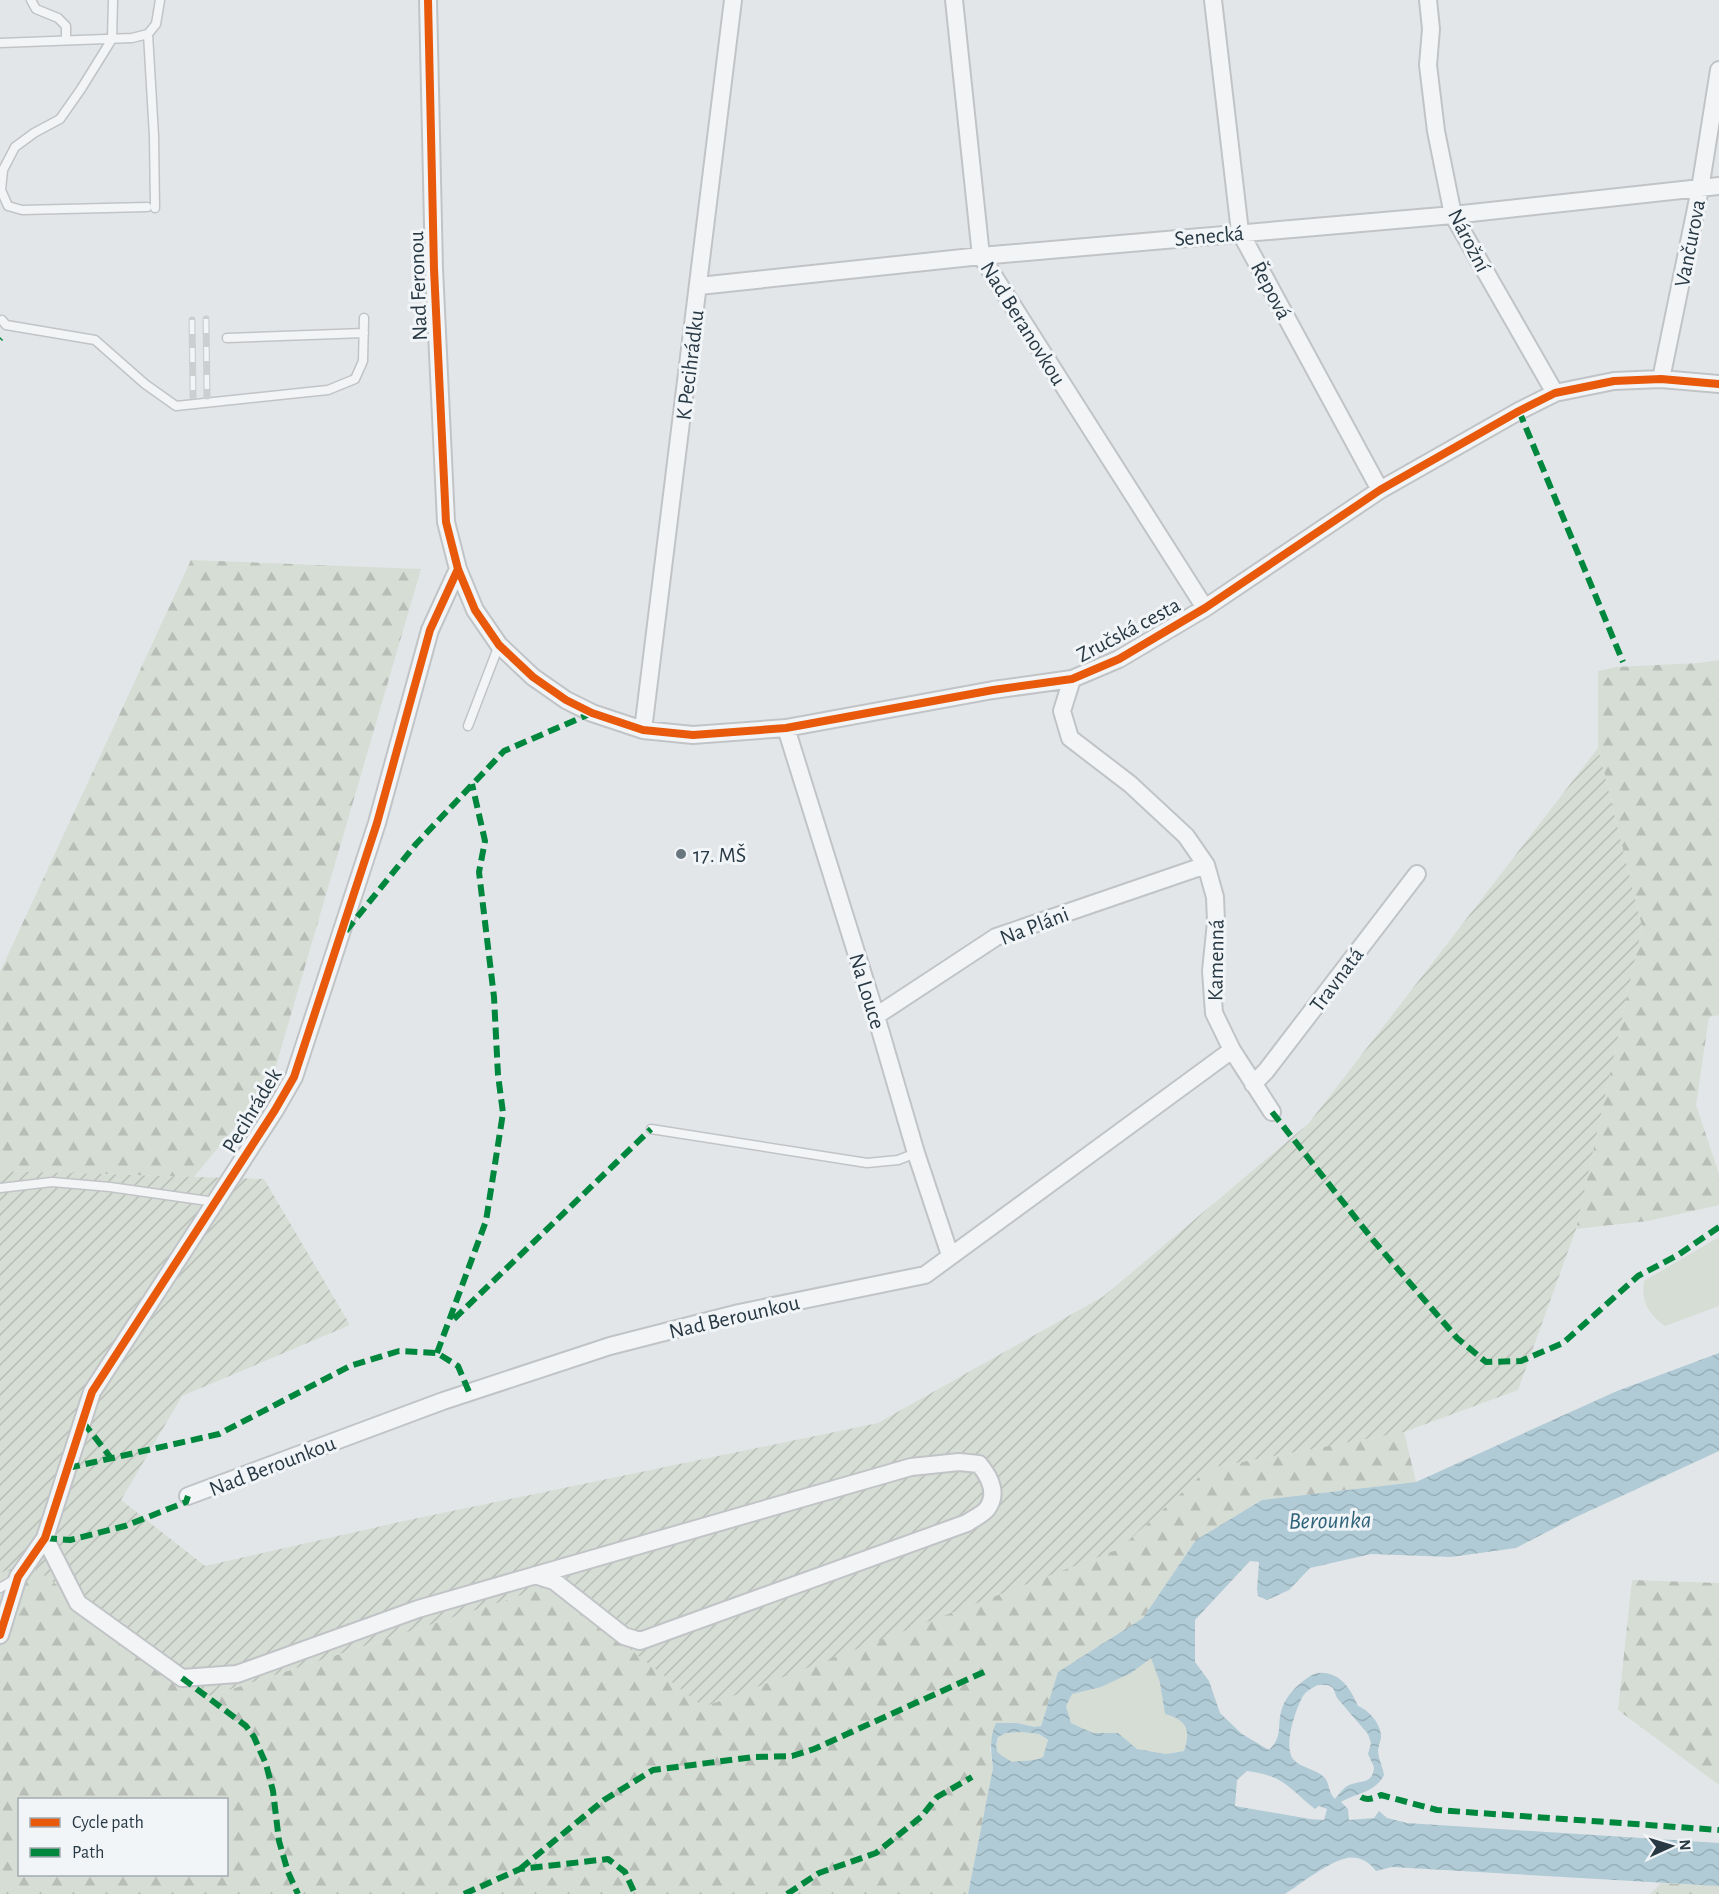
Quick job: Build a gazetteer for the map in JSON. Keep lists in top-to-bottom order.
{
  "streets": {
    "street": [
      "Senecká",
      "Nárožní",
      "Vančurova",
      "Nad Feronou",
      "Řepová",
      "Nad Beranovkou",
      "K Pecihrádku",
      "Zručská cesta",
      "Na Pláni",
      "Kamenná",
      "Travnatá",
      "Na Louce",
      "Pecihrádek",
      "Nad Berounkou"
    ]
  },
  "crossings": [
    ["Senecká", "Nárožní"],
    ["Senecká", "Vančurova"],
    ["Senecká", "Řepová"],
    ["Senecká", "Nad Beranovkou"],
    ["Senecká", "K Pecihrádku"],
    ["Nárožní", "Zručská cesta"],
    ["Vančurova", "Zručská cesta"],
    ["Nad Feronou", "Zručská cesta"],
    ["Nad Feronou", "Pecihrádek"],
    ["Řepová", "Zručská cesta"],
    ["Nad Beranovkou", "Zručská cesta"],
    ["K Pecihrádku", "Zručská cesta"],
    ["Zručská cesta", "Na Pláni"],
    ["Zručská cesta", "Kamenná"],
    ["Zručská cesta", "Na Louce"],
    ["Zručská cesta", "Pecihrádek"],
    ["Na Pláni", "Kamenná"],
    ["Na Pláni", "Na Louce"],
    ["Kamenná", "Travnatá"],
    ["Kamenná", "Nad Berounkou"],
    ["Na Louce", "Nad Berounkou"]
  ],
  "water": ["Berounka"],
  "places": ["17. MŠ"],
  "legend": ["Cycle path", "Path"],
  "north": "right"
}
